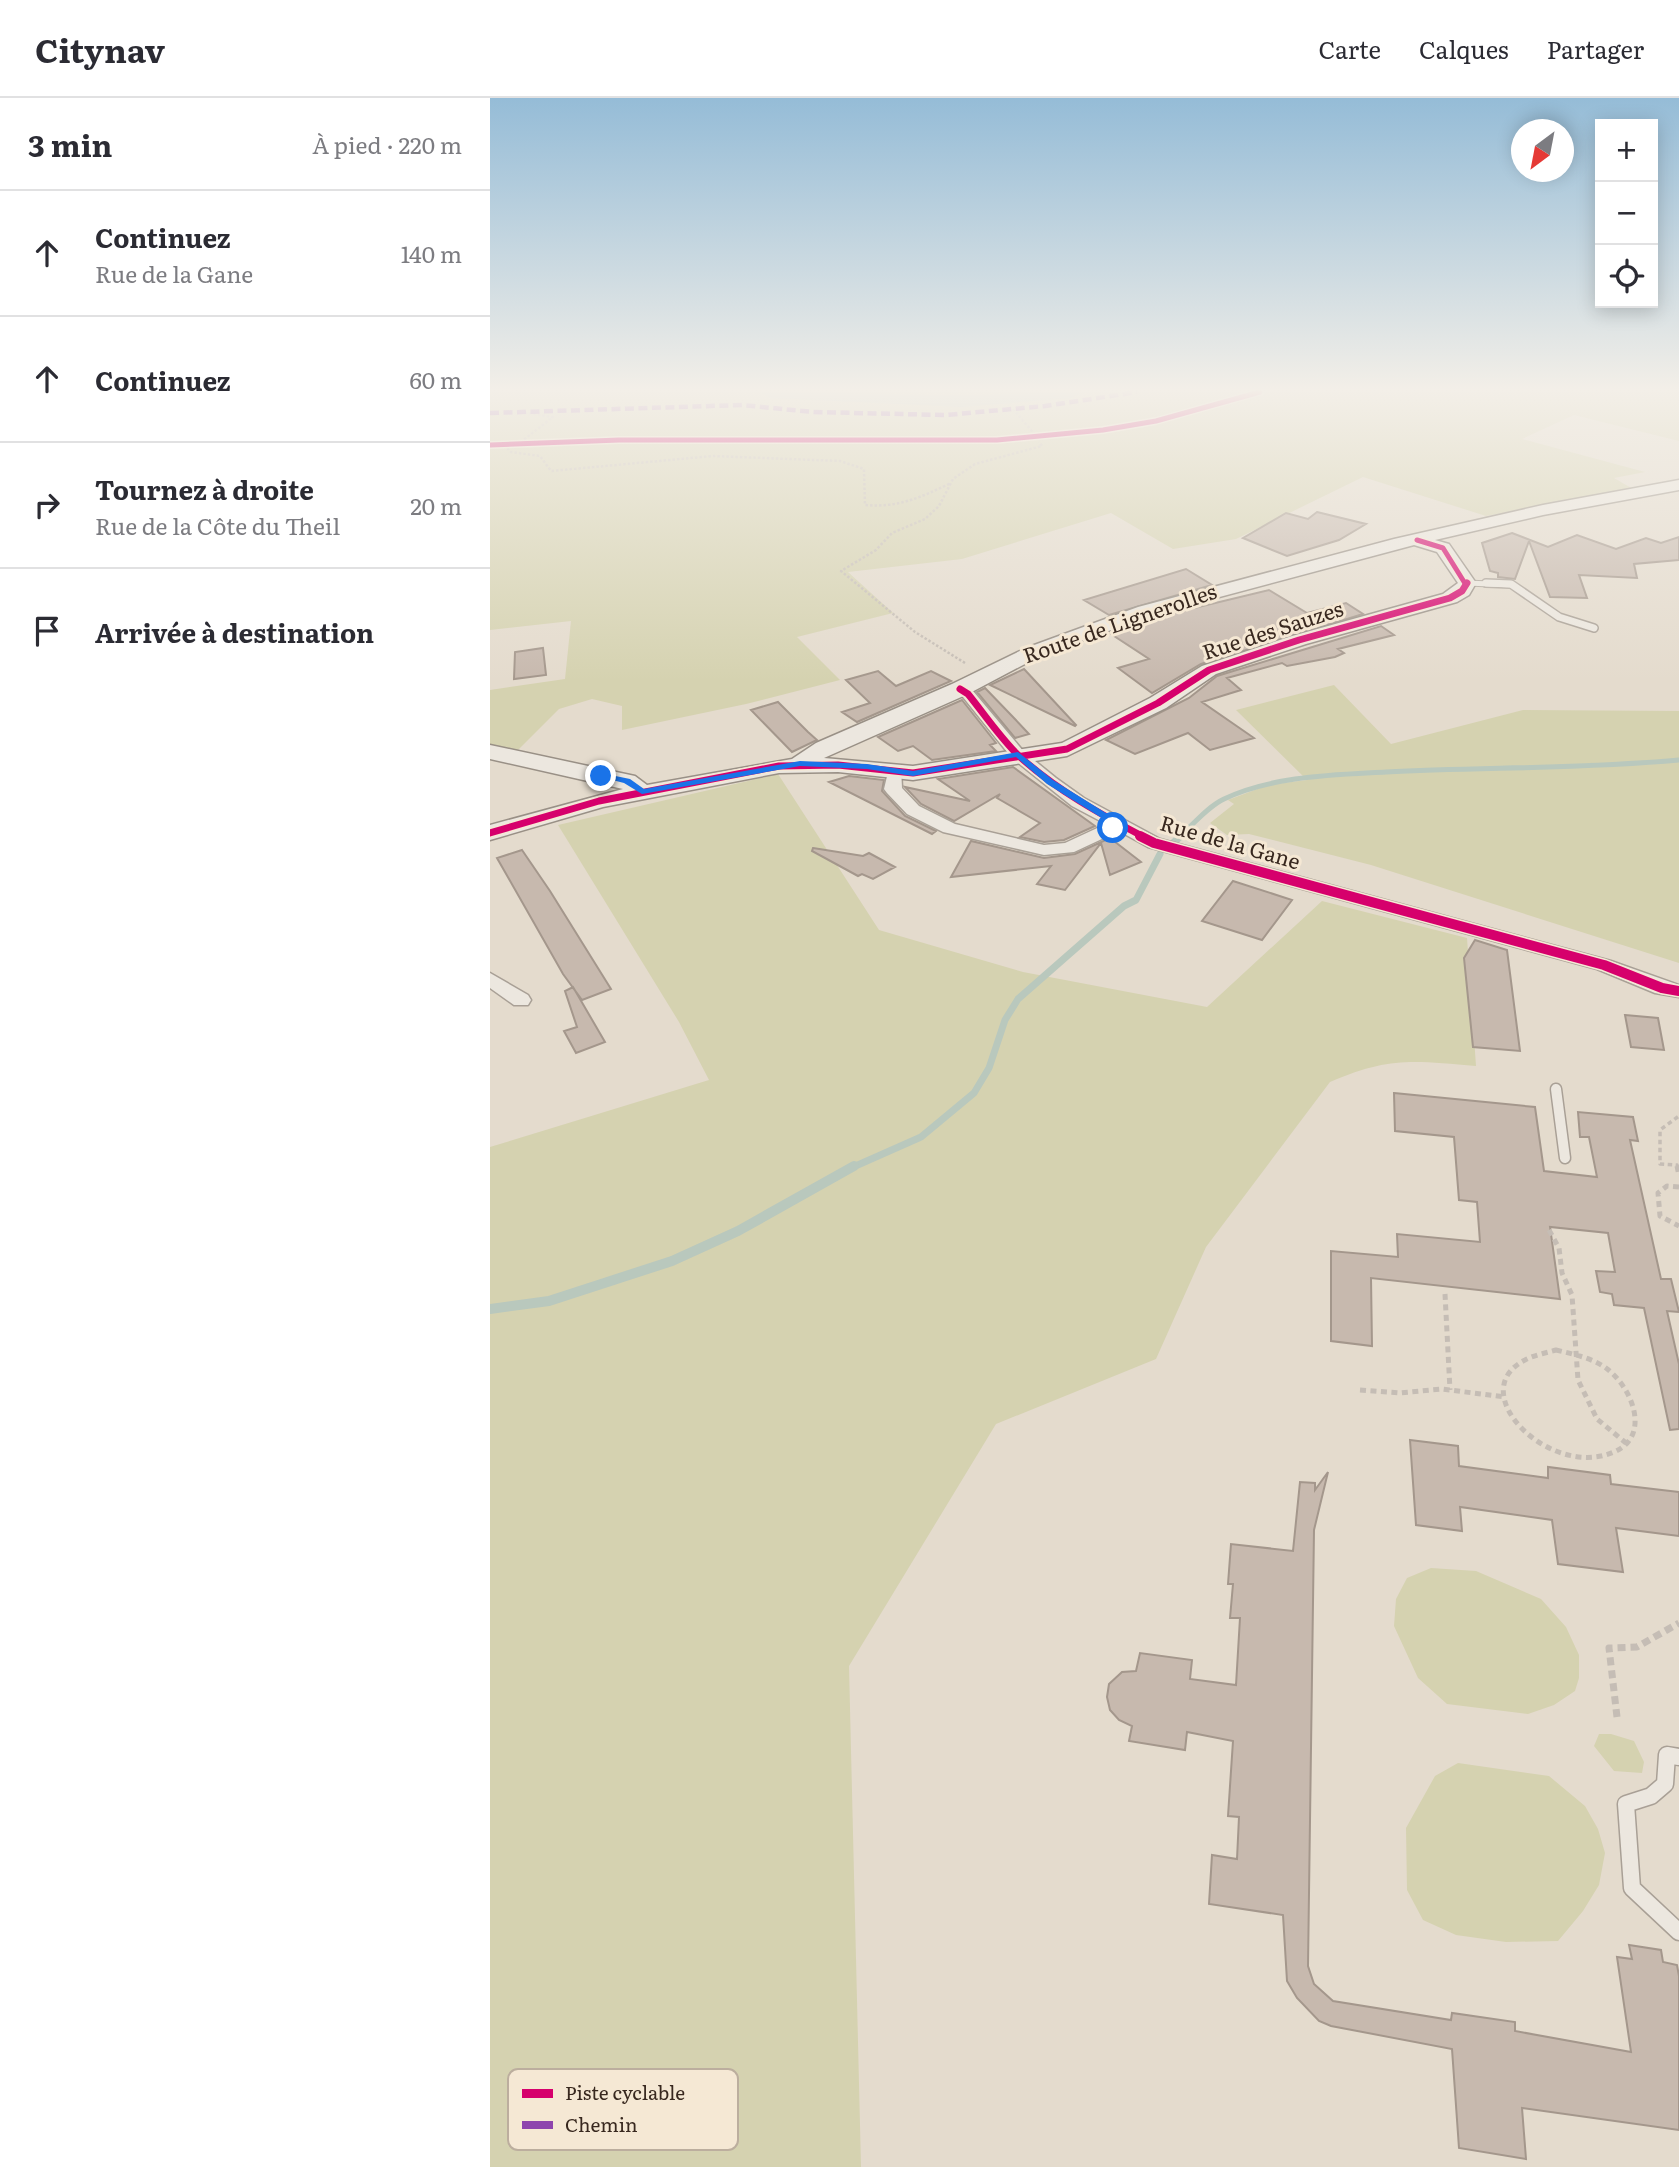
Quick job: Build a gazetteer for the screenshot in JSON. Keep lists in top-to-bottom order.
{
  "streets": {
    "street": ["Route de Lignerolles", "Rue des Sauzes", "Rue de la Gane"]
  },
  "crossings": [
    ["Route de Lignerolles", "Rue de la Gane"],
    ["Rue des Sauzes", "Rue de la Gane"]
  ],
  "legend": ["Piste cyclable", "Chemin"],
  "north": "bottom left",
  "page": {
    "header": "Citynav",
    "nav": ["Carte", "Calques", "Partager"],
    "heading": ["3 min", "À pied · 220 m"],
    "map_buttons": ["+", "−"],
    "list": [
      ["Continuez", "Rue de la Gane", "140 m"],
      ["Continuez", "60 m"],
      ["Tournez à droite", "Rue de la Côte du Theil", "20 m"],
      "Arrivée à destination"
    ]
  }
}
